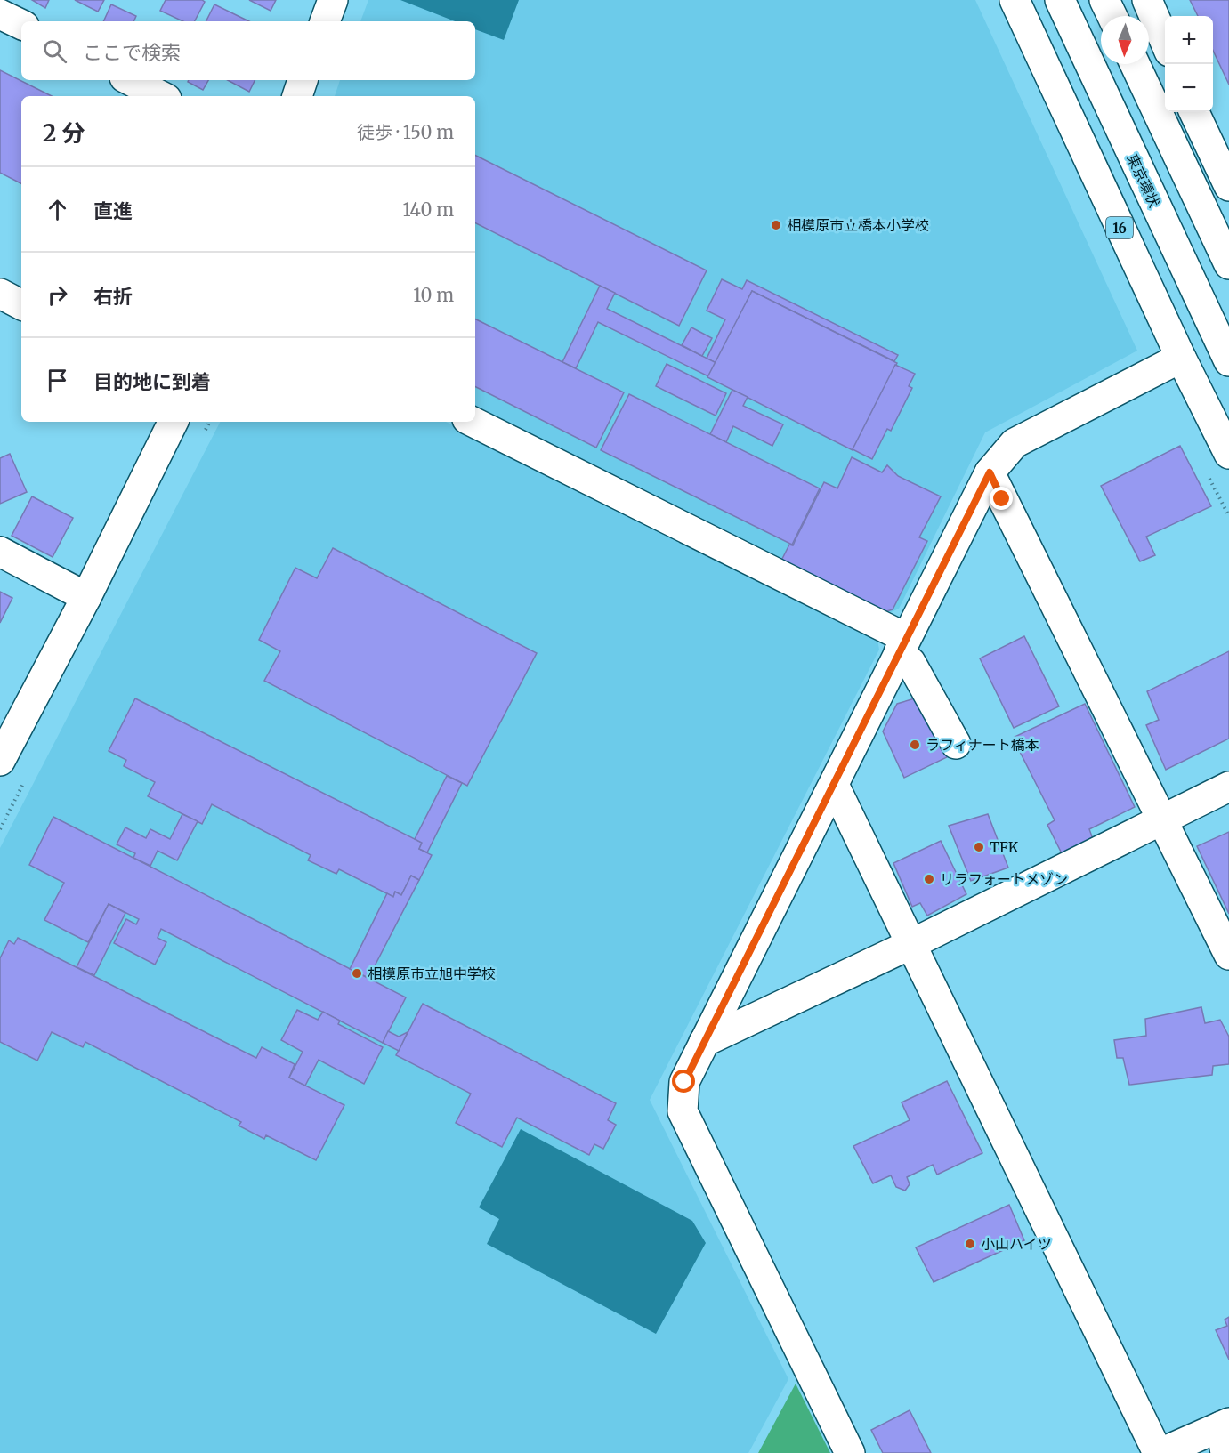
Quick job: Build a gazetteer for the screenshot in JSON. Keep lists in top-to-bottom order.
{
  "streets": {
    "main road": ["東京環状", "16"]
  },
  "places": [
    "相模原市立橋本小学校",
    "ラフィナート橋本",
    "TFK",
    "リラフォートメゾン",
    "相模原市立旭中学校",
    "小山ハイツ"
  ],
  "north": "bottom",
  "page": {
    "map_buttons": ["+", "−"],
    "search": "ここで検索",
    "heading": ["2 分", "徒歩 · 150 m"],
    "list": [
      ["直進", "140 m"],
      ["右折", "10 m"],
      "目的地に到着"
    ]
  }
}
